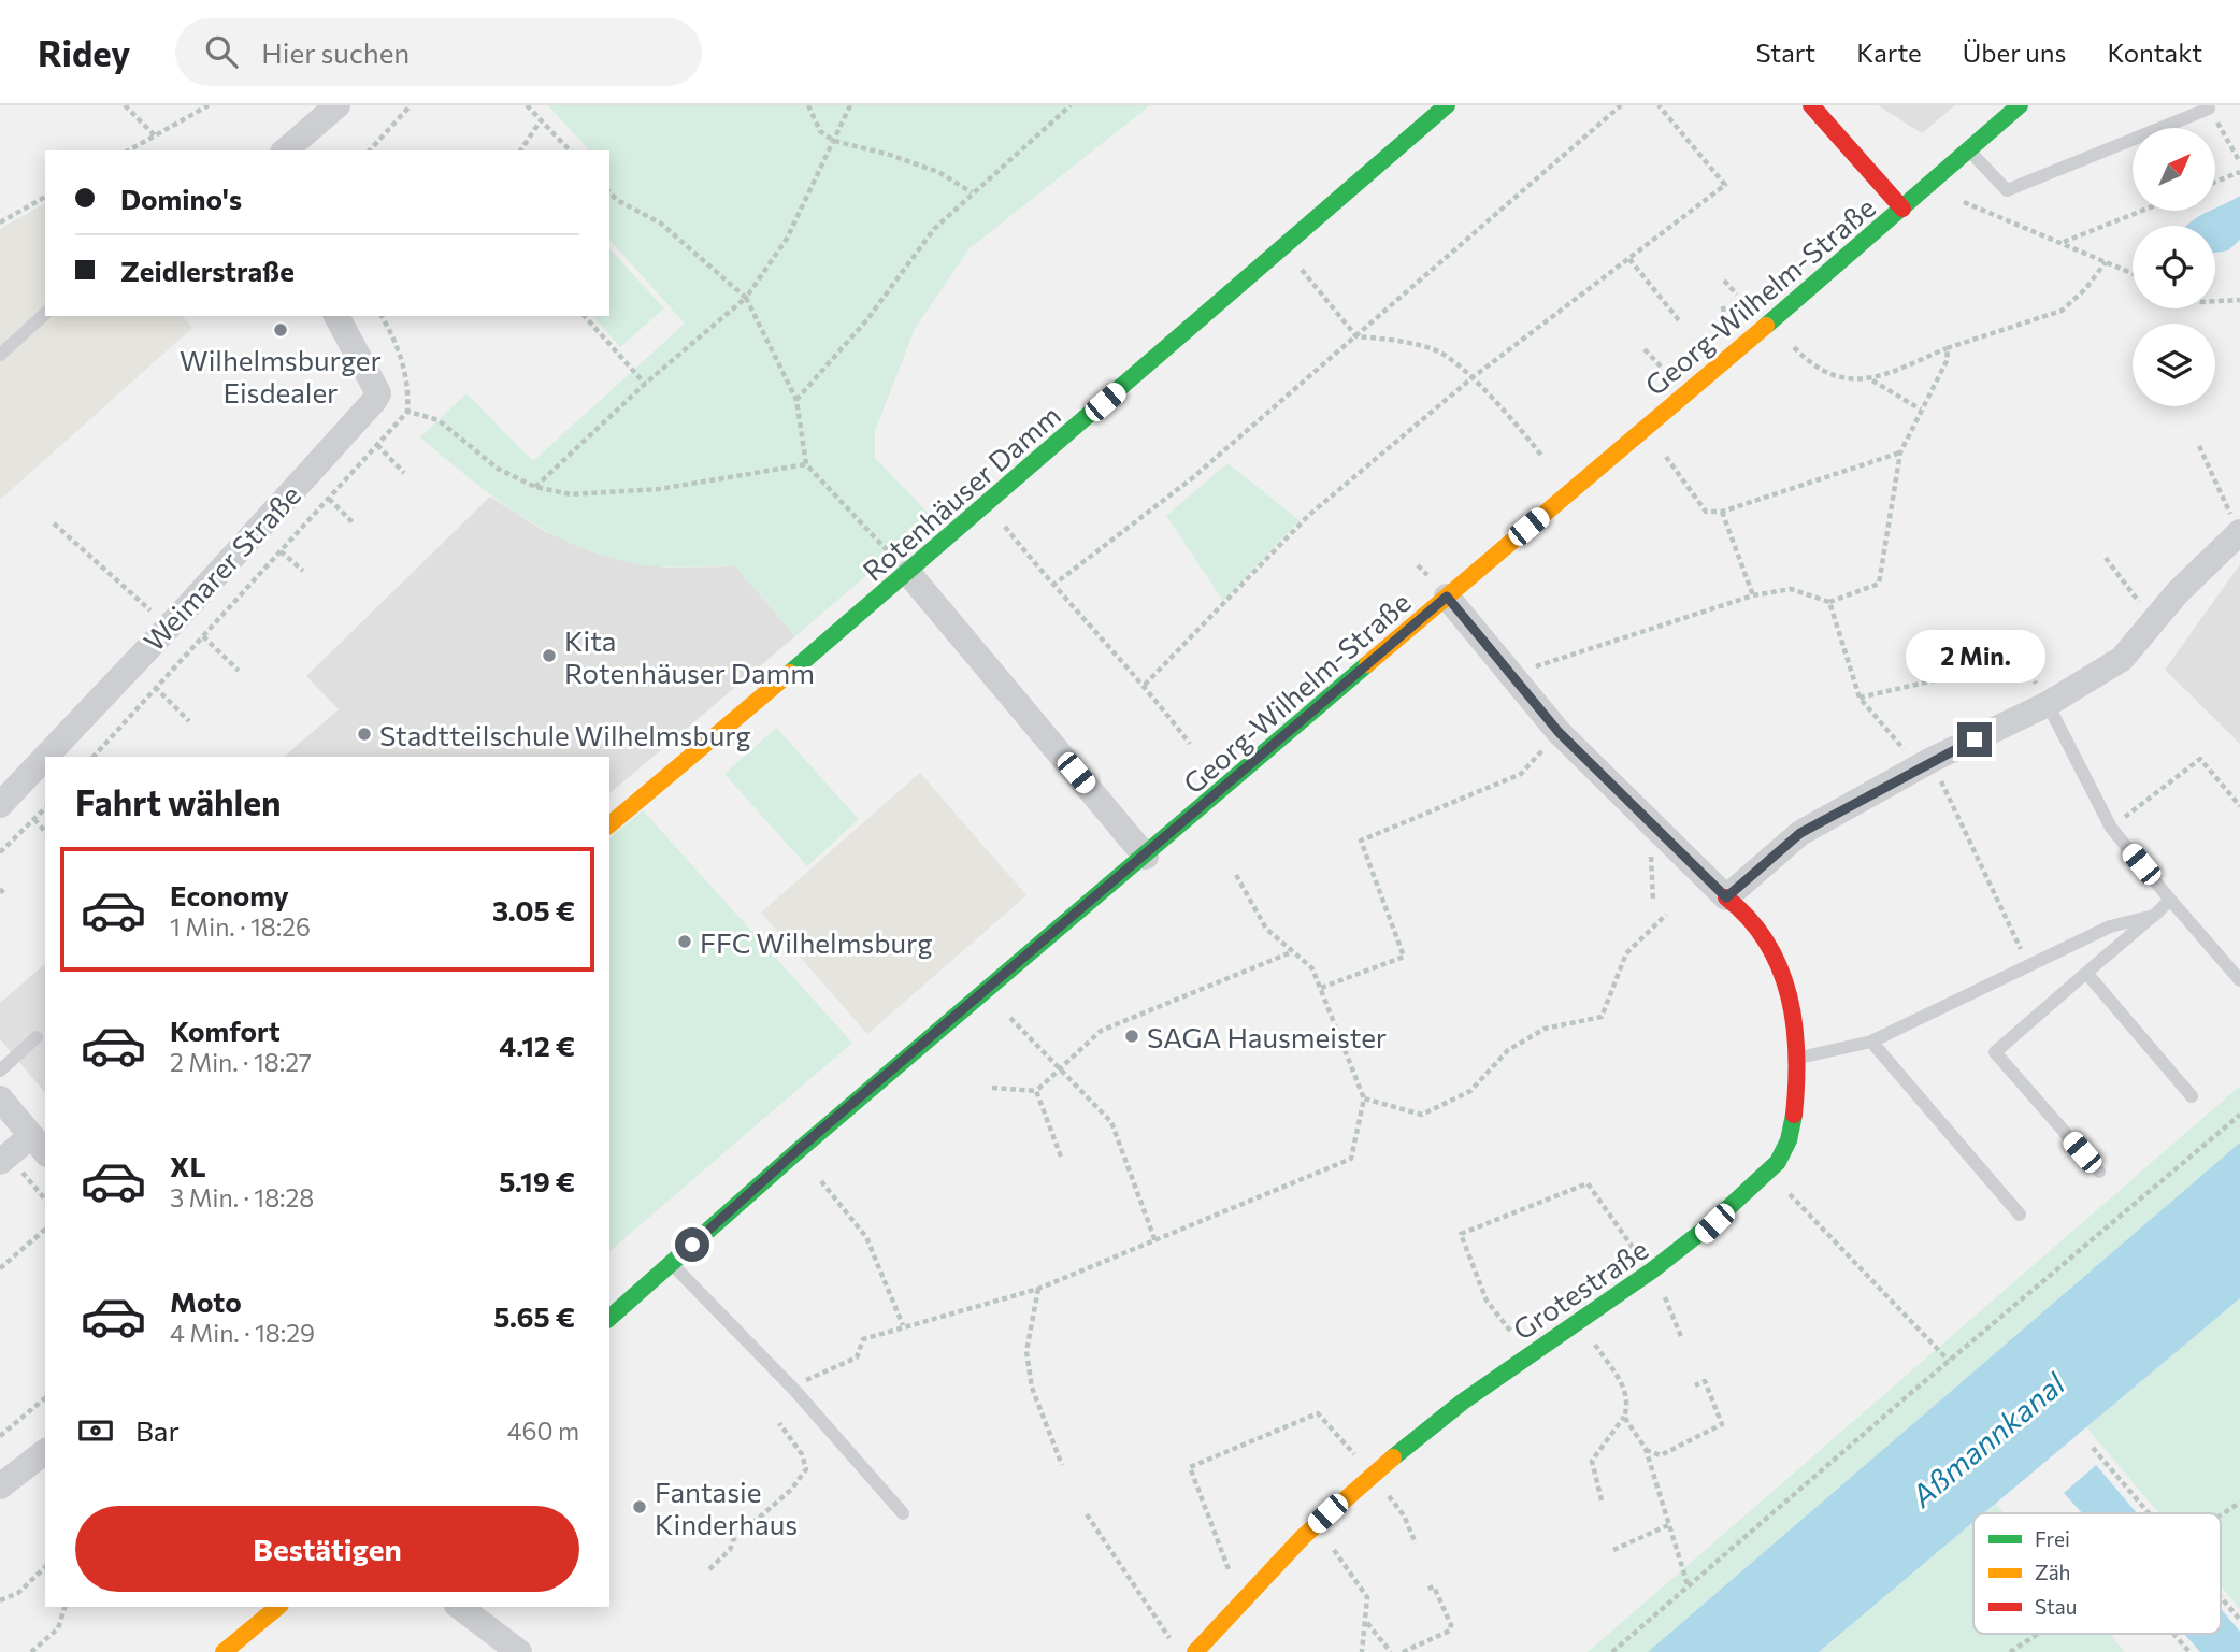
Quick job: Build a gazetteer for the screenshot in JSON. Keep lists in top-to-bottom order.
{
  "streets": {
    "street": [
      "Georg-Wilhelm-Straße",
      "Rotenhäuser Damm",
      "Weimarer Straße",
      "Grotestraße"
    ]
  },
  "water": ["Aßmannkanal"],
  "places": [
    "Wilhelmsburger Eisdealer",
    "Kita Rotenhäuser Damm",
    "Stadtteilschule Wilhelmsburg",
    "FFC Wilhelmsburg",
    "SAGA Hausmeister",
    "Fantasie Kinderhaus"
  ],
  "legend": ["Frei", "Zäh", "Stau"],
  "north": "top right",
  "page": {
    "header": "Ridey",
    "search": "Hier suchen",
    "nav": [
      "Start",
      "Karte",
      "Über uns",
      "Kontakt"
    ],
    "banner": ["Domino's", "Zeidlerstraße"],
    "bubble": "2 Min.",
    "heading": "Fahrt wählen",
    "list": [
      {
        "name": "Economy",
        "note": "1 Min. · 18:26",
        "value": "3.05 €"
      },
      {
        "name": "Komfort",
        "note": "2 Min. · 18:27",
        "value": "4.12 €"
      },
      {
        "name": "XL",
        "note": "3 Min. · 18:28",
        "value": "5.19 €"
      },
      {
        "name": "Moto",
        "note": "4 Min. · 18:29",
        "value": "5.65 €"
      }
    ],
    "pay": ["Bar", "460 m"],
    "buttons": "Bestätigen"
  }
}
